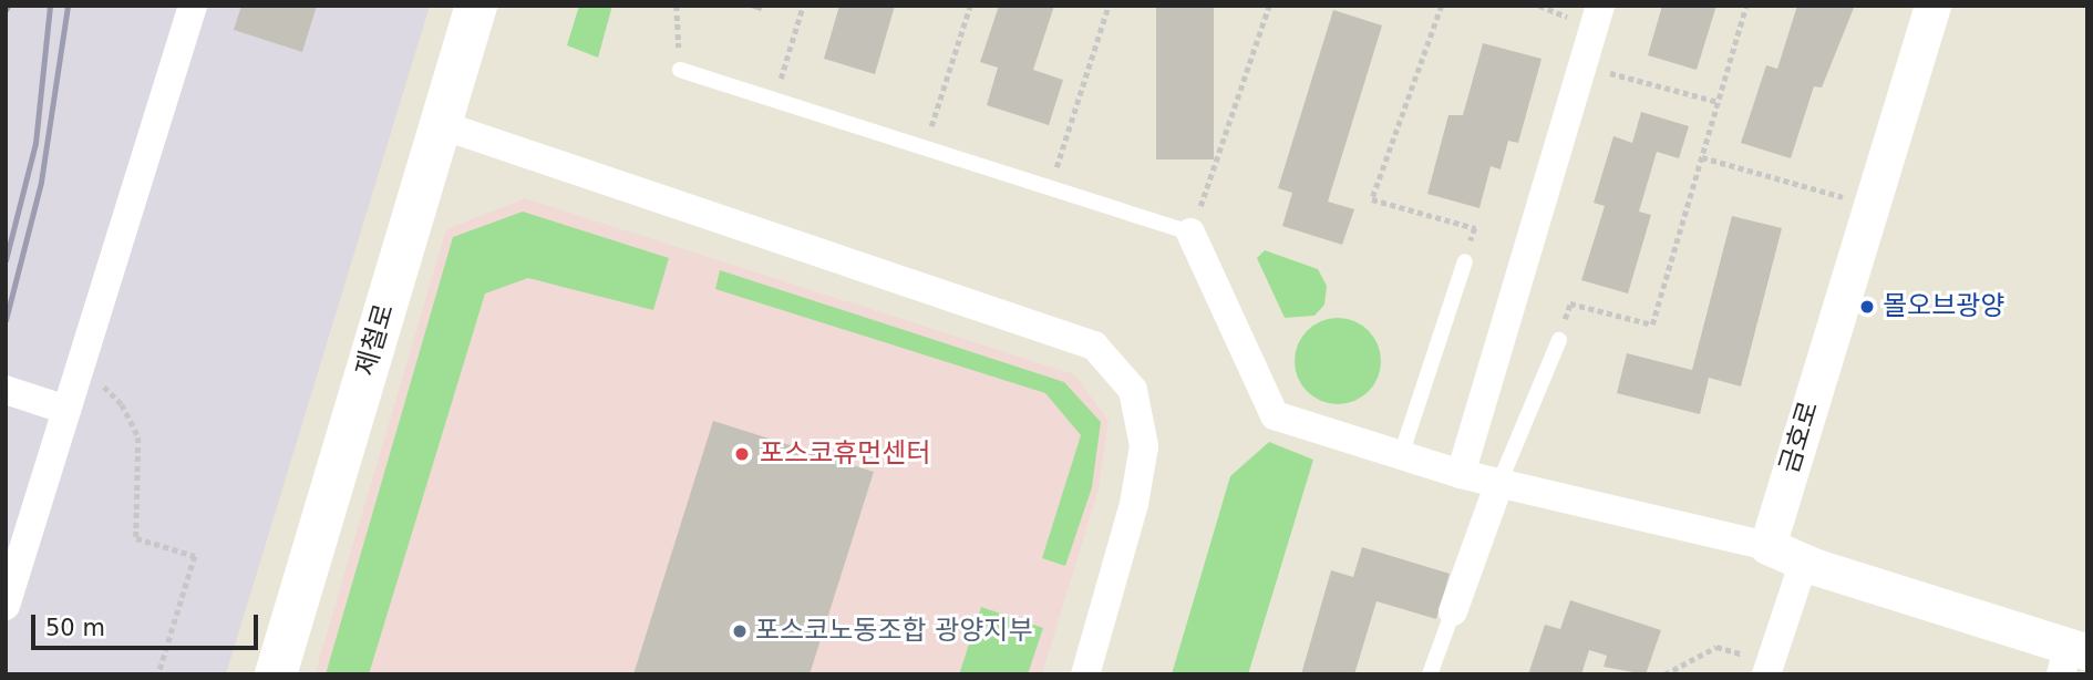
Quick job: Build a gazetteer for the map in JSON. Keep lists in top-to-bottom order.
{
  "streets": {
    "main road": ["제철로"],
    "street": ["금호로"]
  },
  "places": ["몰오브광양", "포스코휴먼센터", "포스코노동조합 광양지부"],
  "scale_bar": "50 m"
}
